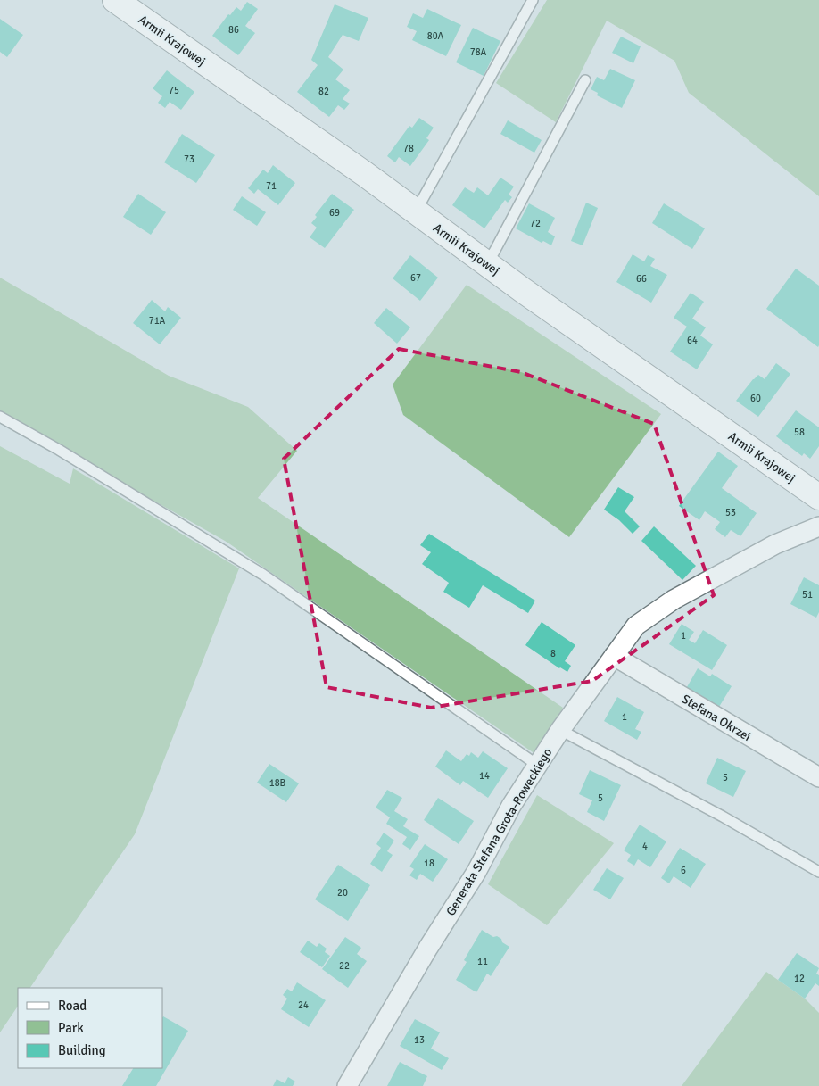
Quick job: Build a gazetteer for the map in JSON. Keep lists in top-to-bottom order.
{
  "streets": {
    "street": ["Armii Krajowej", "Stefana Okrzei", "Generała Stefana Grota-Roweckiego"]
  },
  "crossings": [
    ["Stefana Okrzei", "Generała Stefana Grota-Roweckiego"]
  ],
  "house_numbers": [
    "86",
    "80A",
    "78A",
    "75",
    "82",
    "78",
    "73",
    "71",
    "69",
    "72",
    "67",
    "66",
    "71A",
    "64",
    "60",
    "58",
    "53",
    "51",
    "1",
    "8",
    "1",
    "14",
    "5",
    "18B",
    "5",
    "4",
    "18",
    "6",
    "20",
    "11",
    "22",
    "12",
    "24",
    "13"
  ],
  "legend": ["Road", "Park", "Building"]
}
